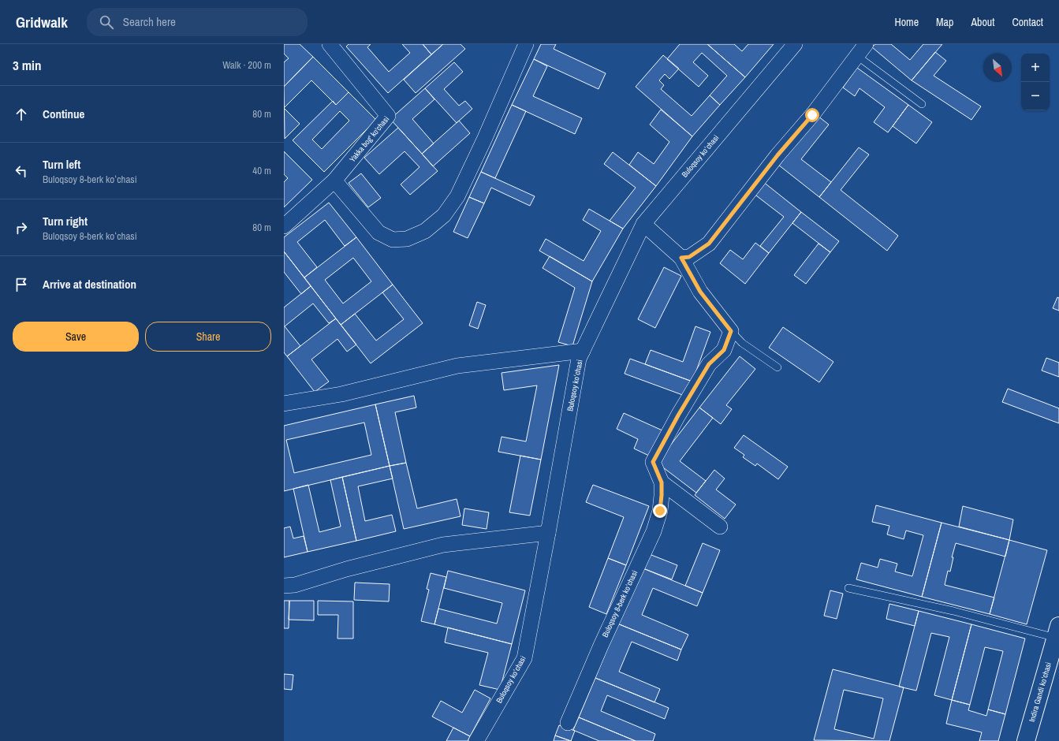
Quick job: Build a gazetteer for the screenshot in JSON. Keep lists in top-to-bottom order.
{
  "streets": {
    "street": [
      "Yakka bog' ko'chasi",
      "Buloqsoy koʻchasi",
      "Buloqsoy 8-berk koʻchasi",
      "Indira Gandi koʻchasi"
    ]
  },
  "north": "bottom right",
  "page": {
    "header": "Gridwalk",
    "search": "Search here",
    "nav": [
      "Home",
      "Map",
      "About",
      "Contact"
    ],
    "heading": ["3 min", "Walk · 200 m"],
    "map_buttons": ["+", "−"],
    "list": [
      ["Continue", "80 m"],
      ["Turn left", "Buloqsoy 8-berk koʻchasi", "40 m"],
      ["Turn right", "Buloqsoy 8-berk koʻchasi", "80 m"],
      "Arrive at destination"
    ],
    "buttons": ["Save", "Share"]
  }
}
